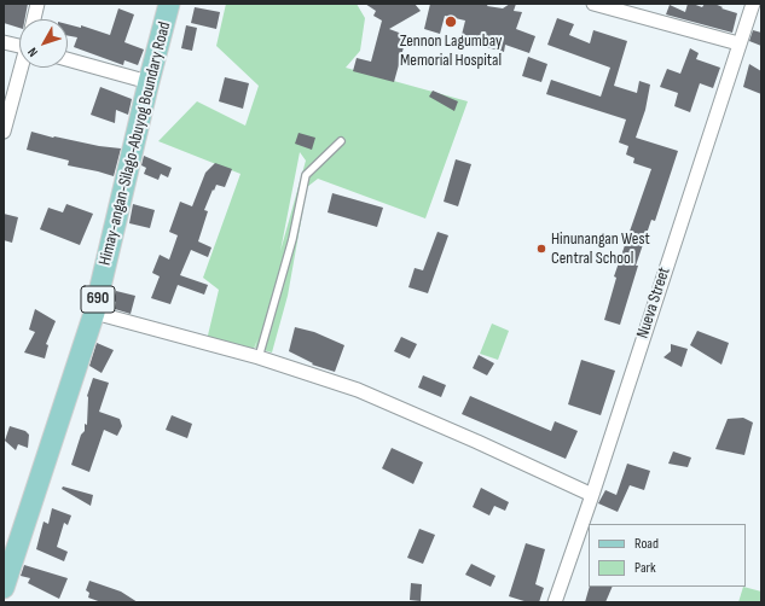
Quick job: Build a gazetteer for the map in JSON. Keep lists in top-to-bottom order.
{
  "streets": {
    "main road": ["Himay-angan-Silago-Abuyog Boundary Road", "690"],
    "street": ["Nueva Street"]
  },
  "places": ["Zennon Lagumbay Memorial Hospital", "Hinunangan West Central School"],
  "legend": ["Road", "Park"],
  "north": "bottom left"
}
